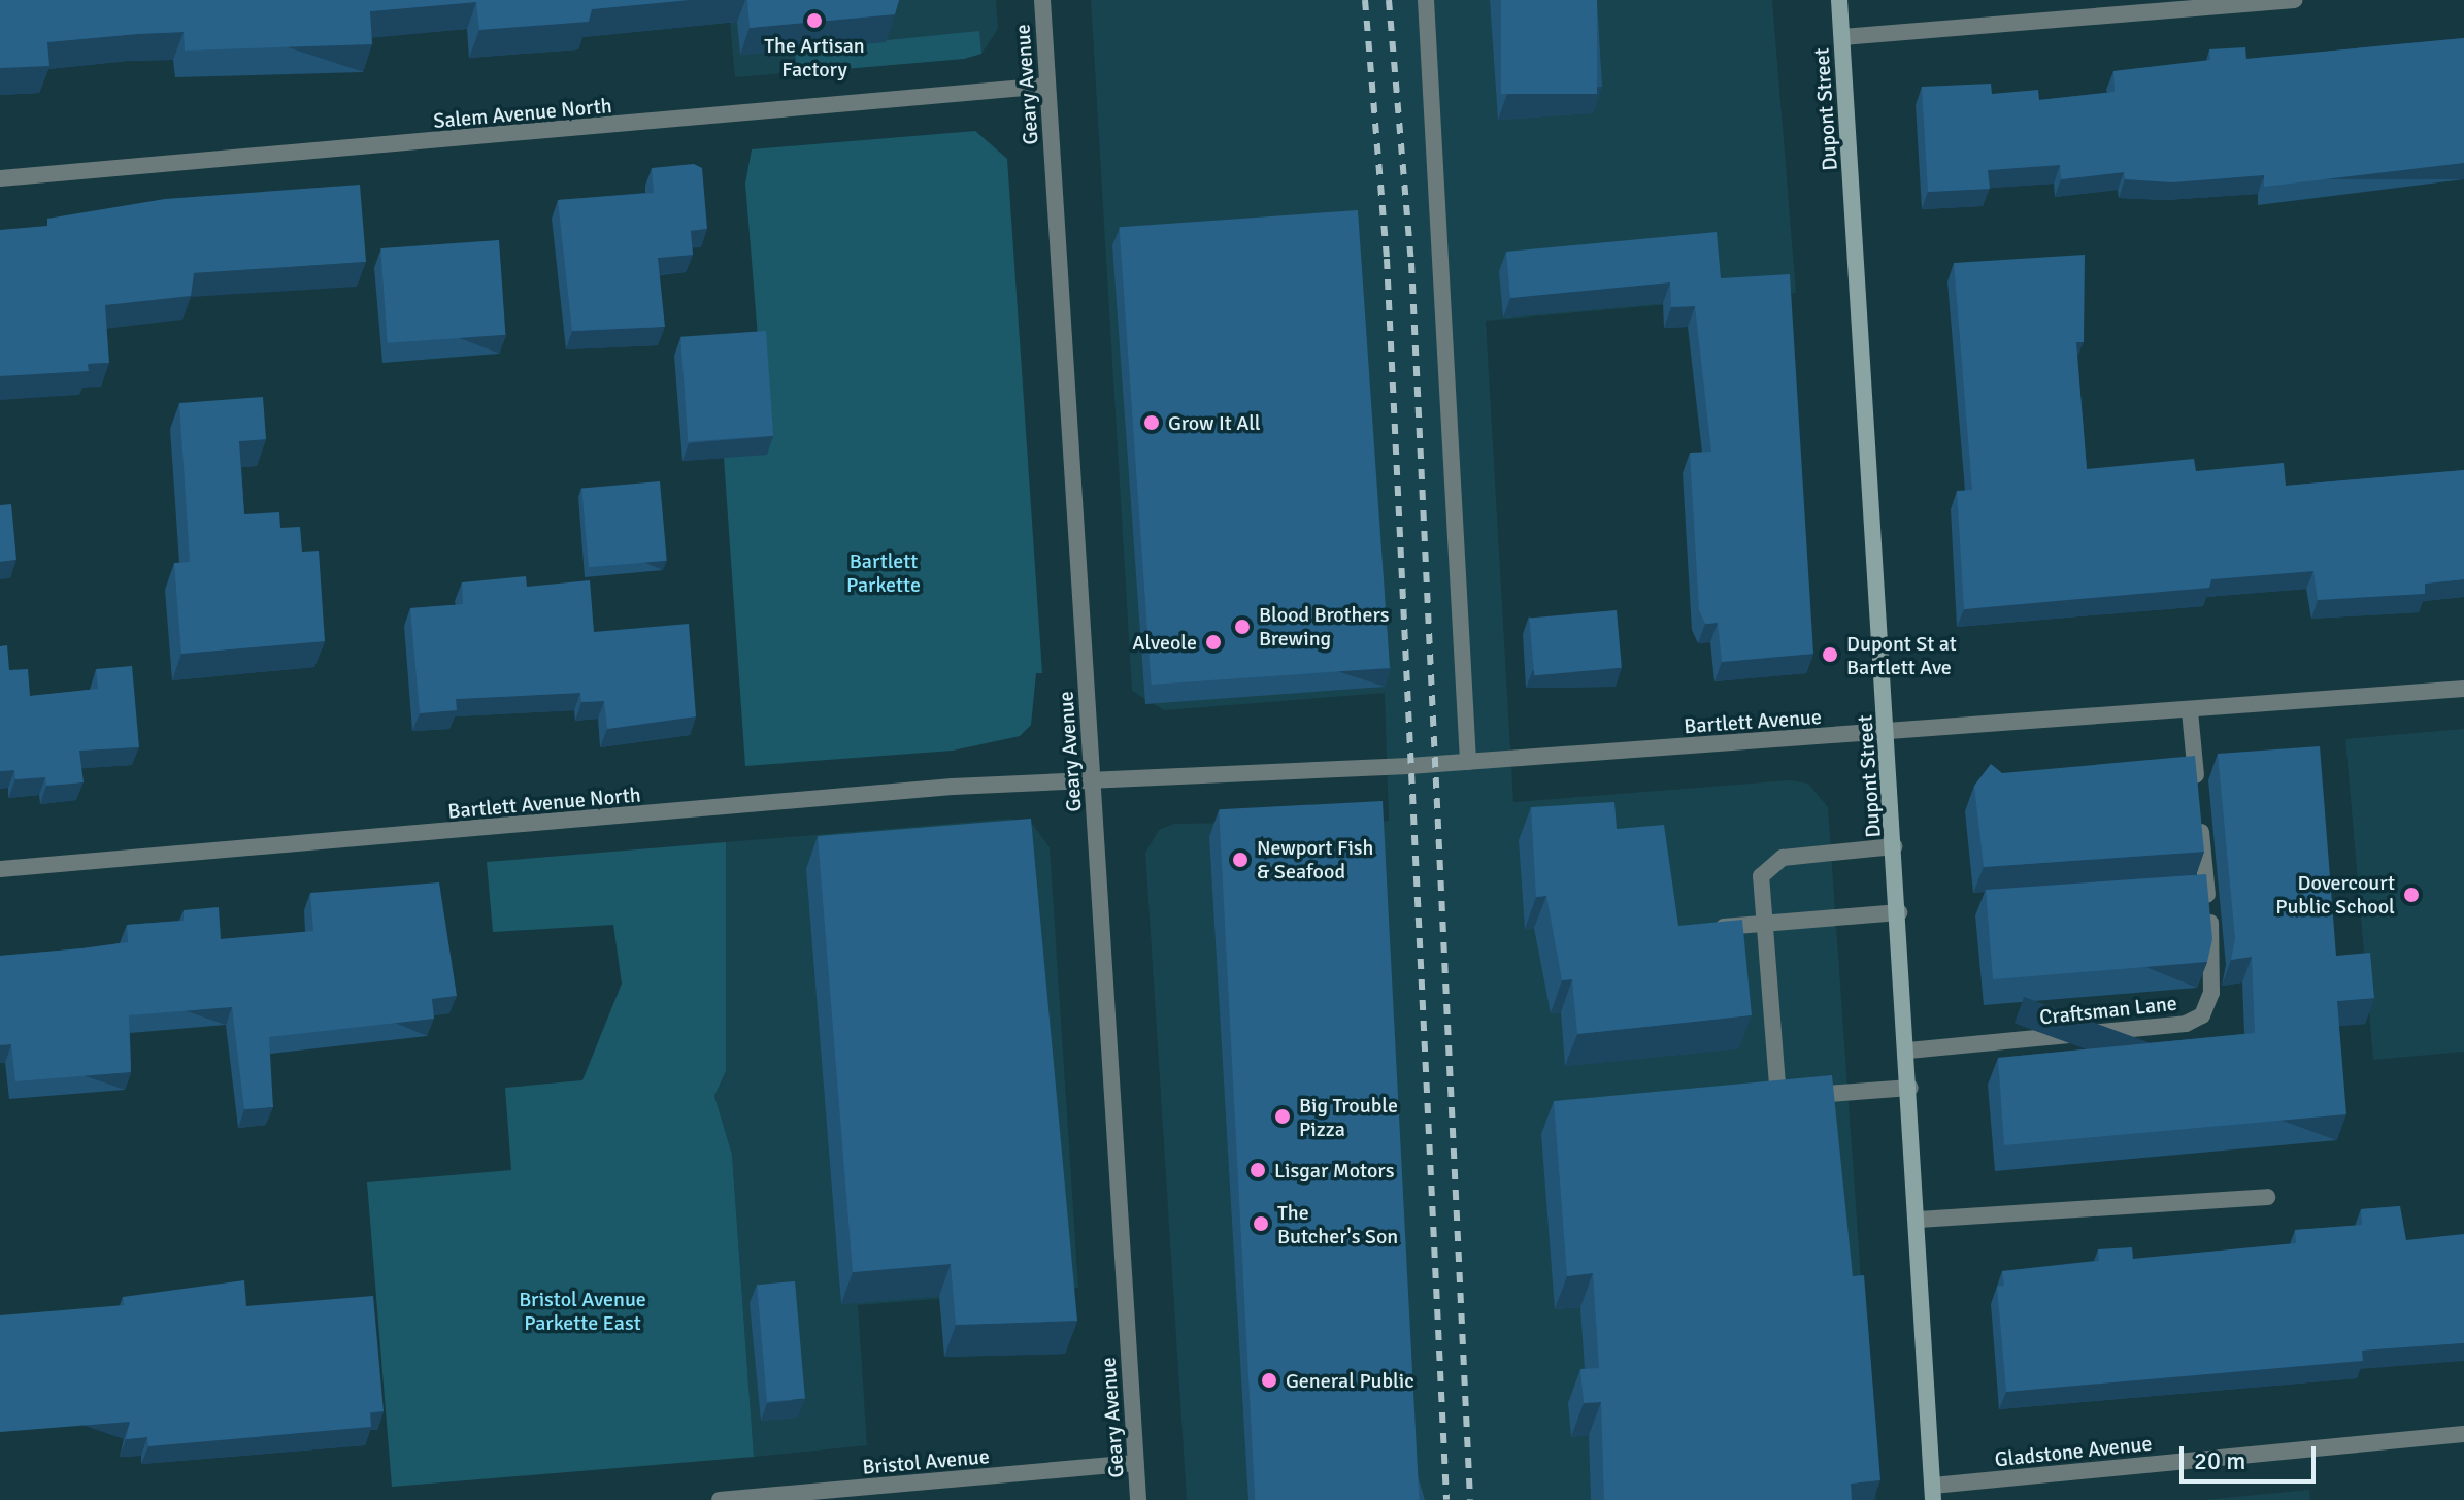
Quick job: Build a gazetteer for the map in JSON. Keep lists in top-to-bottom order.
{
  "streets": {
    "main road": ["Dupont Street"],
    "street": [
      "Geary Avenue",
      "Salem Avenue North",
      "Bartlett Avenue",
      "Bartlett Avenue North",
      "Craftsman Lane",
      "Gladstone Avenue",
      "Bristol Avenue"
    ]
  },
  "crossings": [
    ["Geary Avenue", "Salem Avenue North"],
    ["Geary Avenue", "Bartlett Avenue"],
    ["Geary Avenue", "Bartlett Avenue North"],
    ["Geary Avenue", "Bristol Avenue"],
    ["Dupont Street", "Bartlett Avenue"],
    ["Dupont Street", "Craftsman Lane"],
    ["Dupont Street", "Gladstone Avenue"],
    ["Bartlett Avenue", "Bartlett Avenue North"],
    ["Bartlett Avenue", "Craftsman Lane"]
  ],
  "parks": ["Bartlett Parkette", "Bristol Avenue Parkette East"],
  "places": [
    "The Artisan Factory",
    "Grow It All",
    "Blood Brothers Brewing",
    "Alveole",
    "Dupont St at Bartlett Ave",
    "Newport Fish & Seafood",
    "Dovercourt Public School",
    "Big Trouble Pizza",
    "Lisgar Motors",
    "The Butcher's Son",
    "General Public"
  ],
  "scale_bar": "20 m"
}
